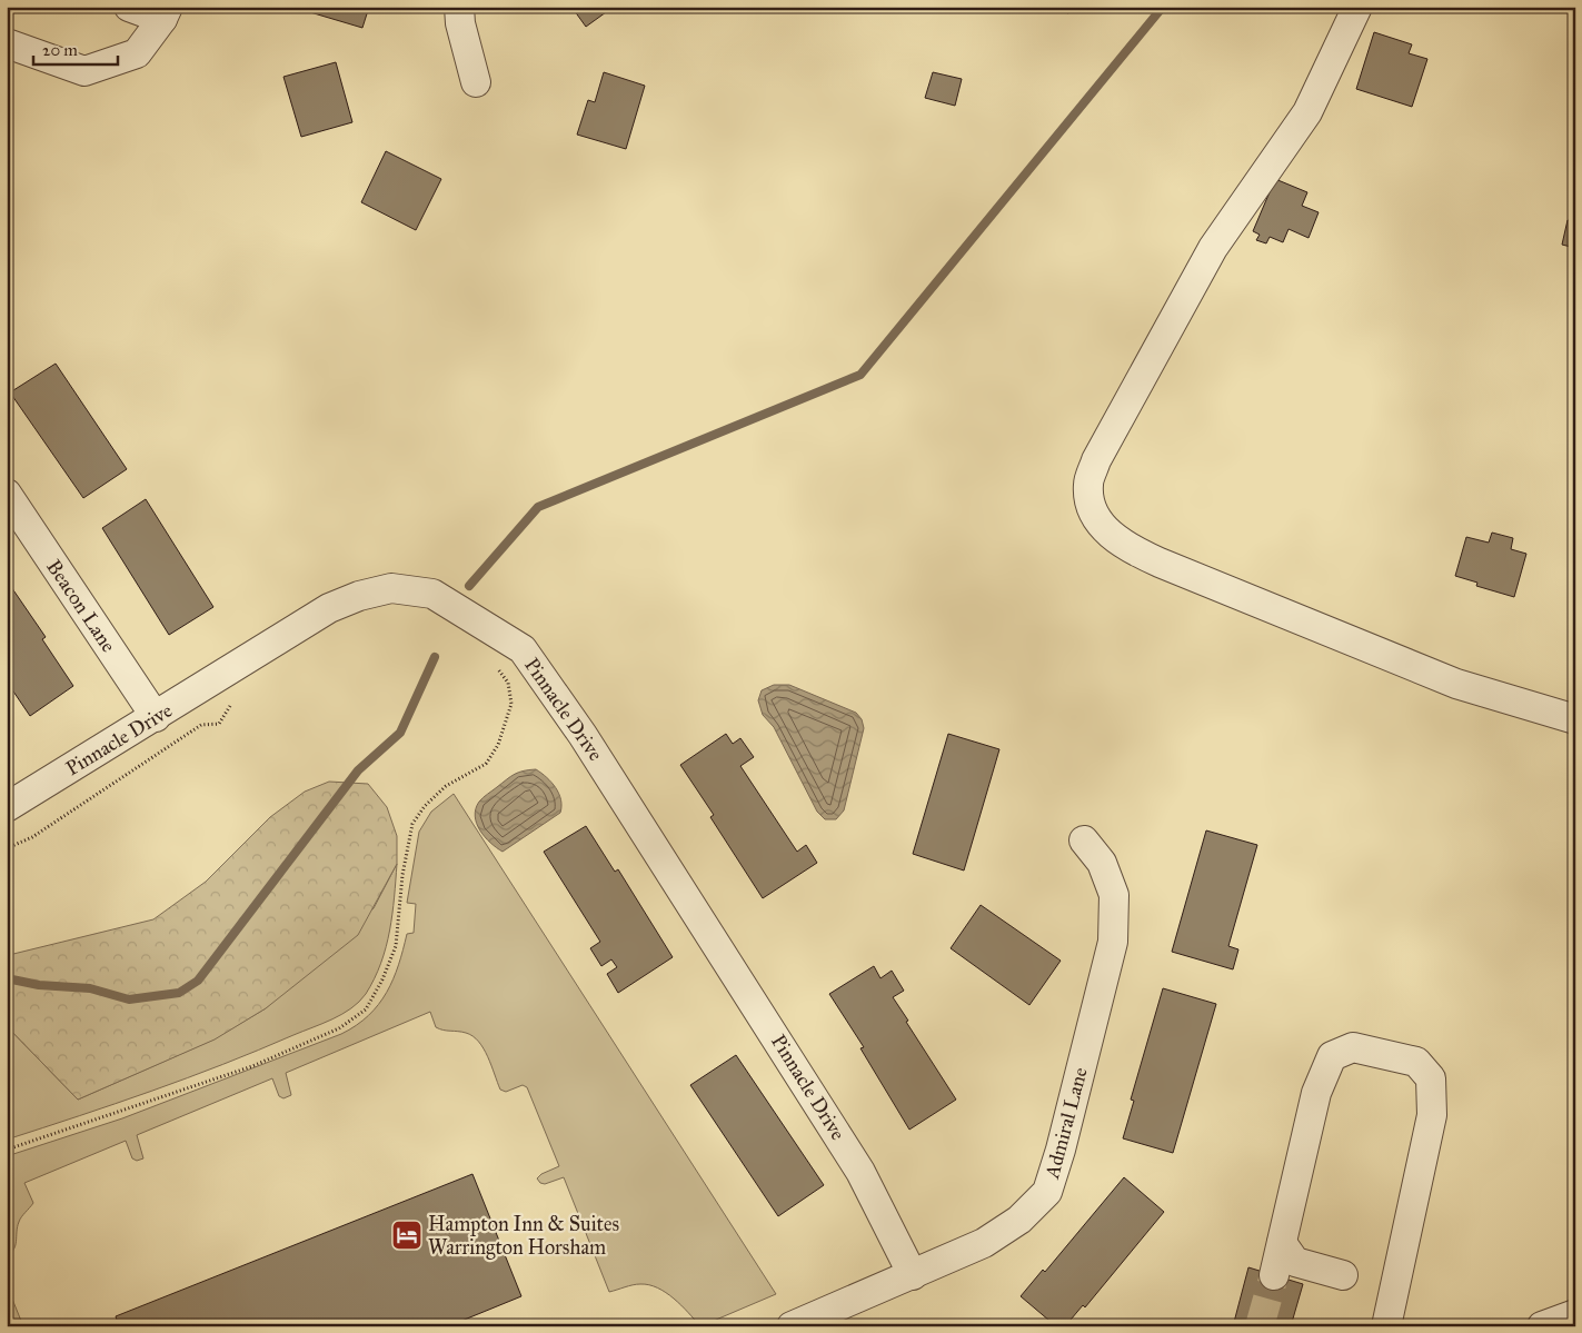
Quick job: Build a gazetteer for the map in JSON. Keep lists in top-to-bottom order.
{
  "streets": {
    "street": ["Beacon Lane", "Pinnacle Drive", "Admiral Lane"]
  },
  "crossings": [
    ["Beacon Lane", "Pinnacle Drive"],
    ["Pinnacle Drive", "Admiral Lane"]
  ],
  "places": {
    "hotel": ["Hampton Inn & Suites Warrington Horsham"]
  },
  "scale_bar": "20 m"
}
